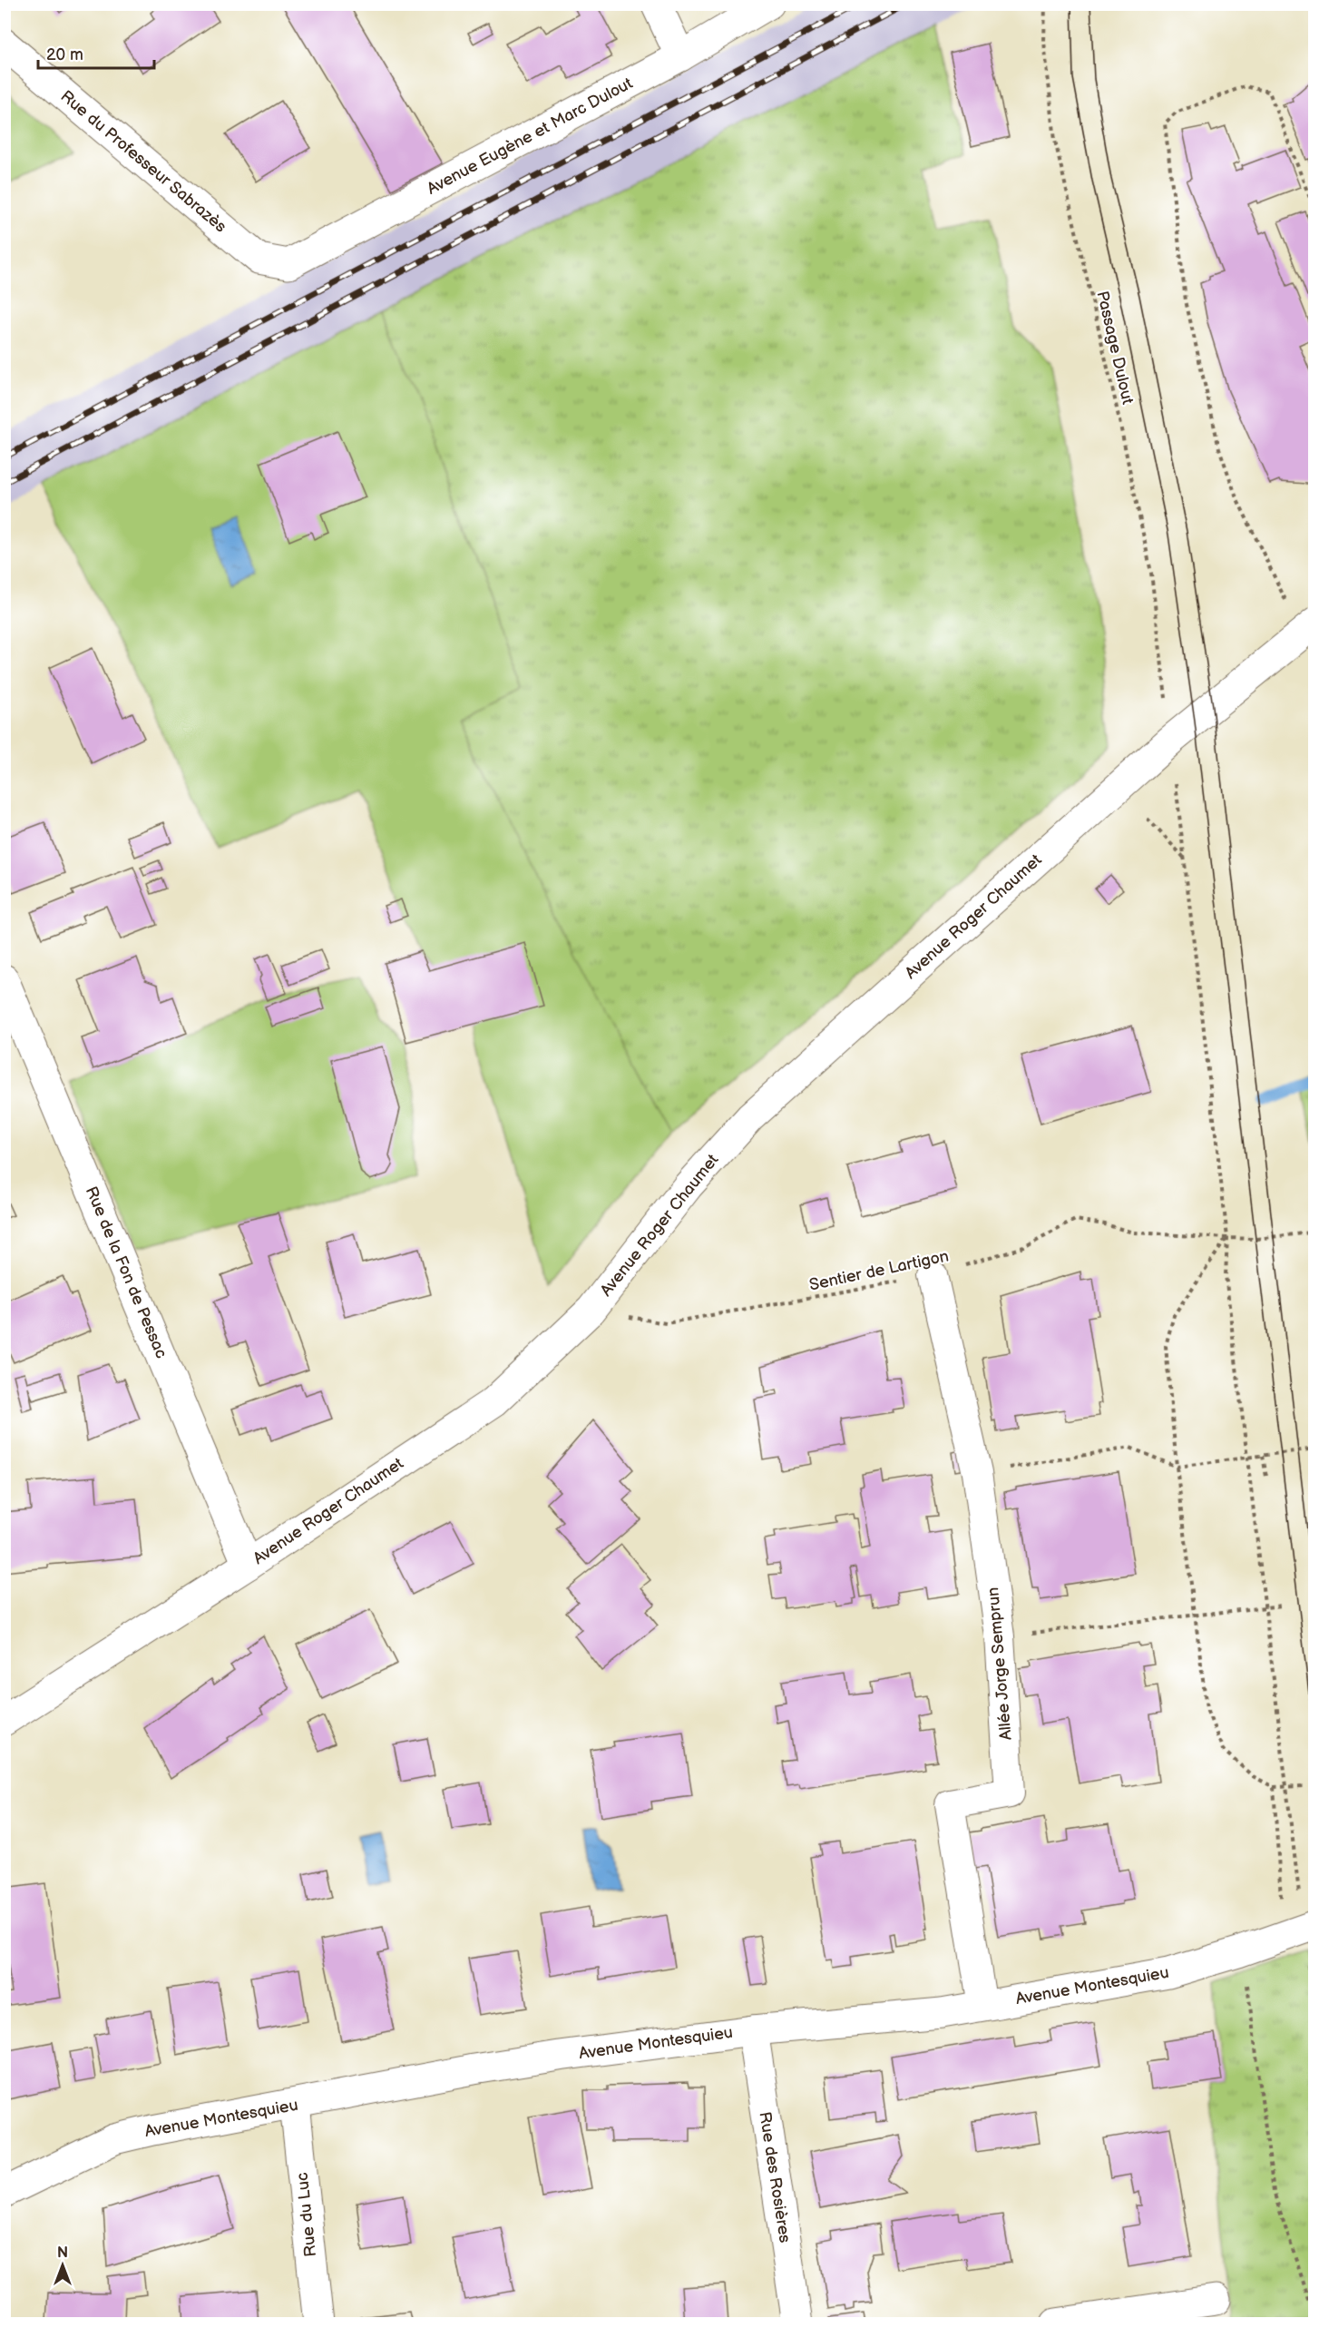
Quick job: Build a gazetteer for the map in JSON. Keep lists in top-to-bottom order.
{
  "streets": {
    "street": [
      "Avenue Eugène et Marc Dulout",
      "Rue du Professeur Sabrazès",
      "Avenue Roger Chaumet",
      "Rue de la Fon de Pessac",
      "Allée Jorge Semprun",
      "Avenue Montesquieu",
      "Rue des Rosières",
      "Rue du Luc"
    ],
    "path": ["Passage Dulout", "Sentier de Lartigon"]
  },
  "crossings": [
    ["Avenue Eugène et Marc Dulout", "Rue du Professeur Sabrazès"],
    ["Avenue Roger Chaumet", "Sentier de Lartigon"],
    ["Avenue Roger Chaumet", "Rue de la Fon de Pessac"],
    ["Sentier de Lartigon", "Allée Jorge Semprun"],
    ["Allée Jorge Semprun", "Avenue Montesquieu"],
    ["Avenue Montesquieu", "Rue des Rosières"],
    ["Avenue Montesquieu", "Rue du Luc"]
  ],
  "scale_bar": "20 m",
  "north": "top"
}
